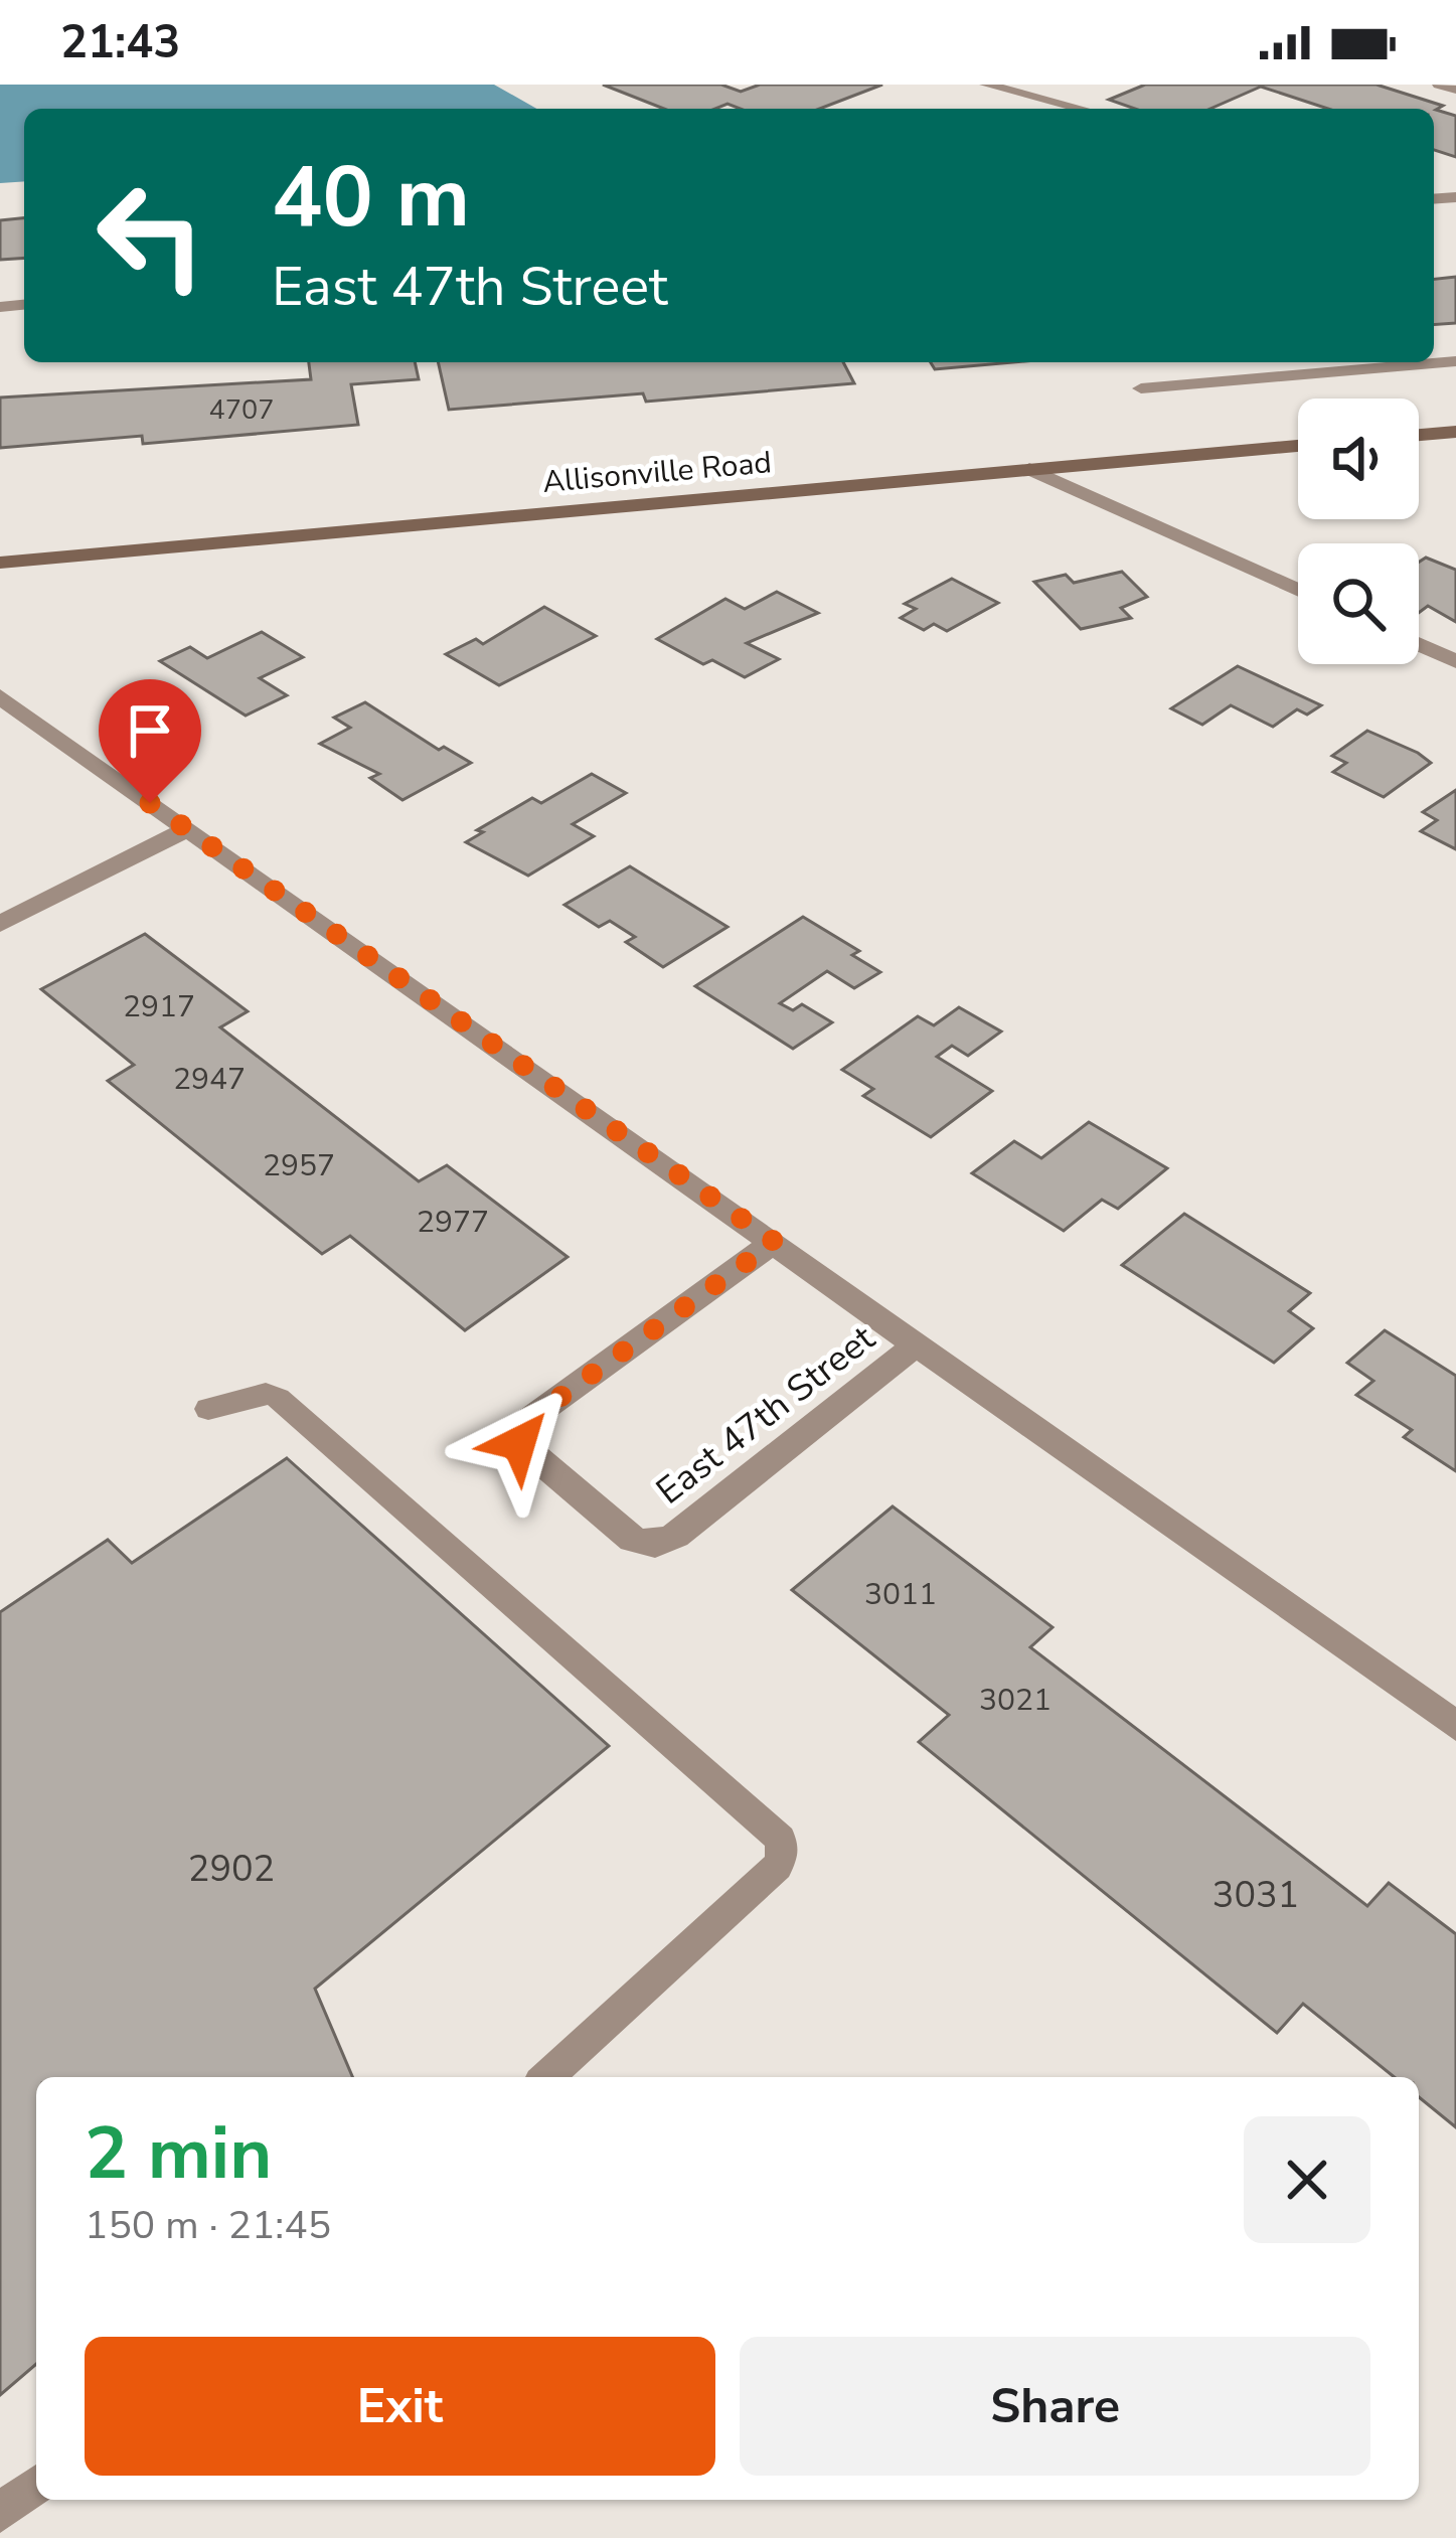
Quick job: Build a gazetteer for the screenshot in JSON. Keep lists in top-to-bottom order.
{
  "streets": {
    "main road": ["Allisonville Road"],
    "street": ["East 47th Street"]
  },
  "house_numbers": [
    "4707",
    "2917",
    "2947",
    "2957",
    "2977",
    "3011",
    "3021",
    "2902",
    "3031"
  ],
  "page": {
    "status": "21:43",
    "turn": ["40 m", "East 47th Street"],
    "heading": ["2 min", "150 m · 21:45"],
    "buttons": ["Exit", "Share"]
  }
}
